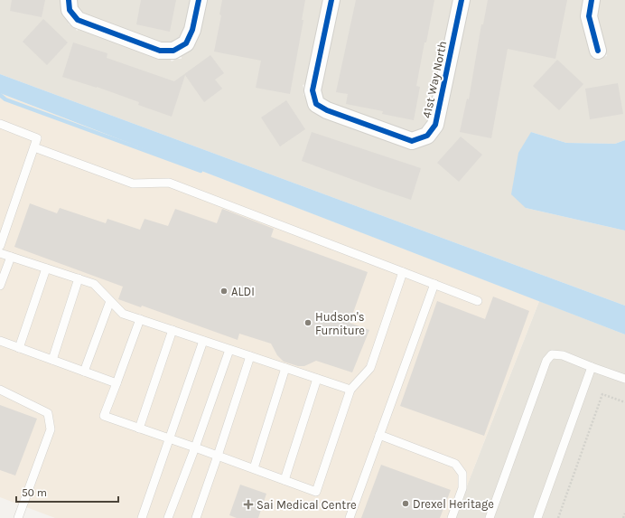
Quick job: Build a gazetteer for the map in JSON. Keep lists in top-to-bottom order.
{
  "streets": {
    "street": ["41st Way North"]
  },
  "places": {
    "other": ["ALDI", "Hudson's Furniture", "Drexel Heritage"],
    "health": ["Sai Medical Centre"]
  },
  "scale_bar": "50 m"
}
